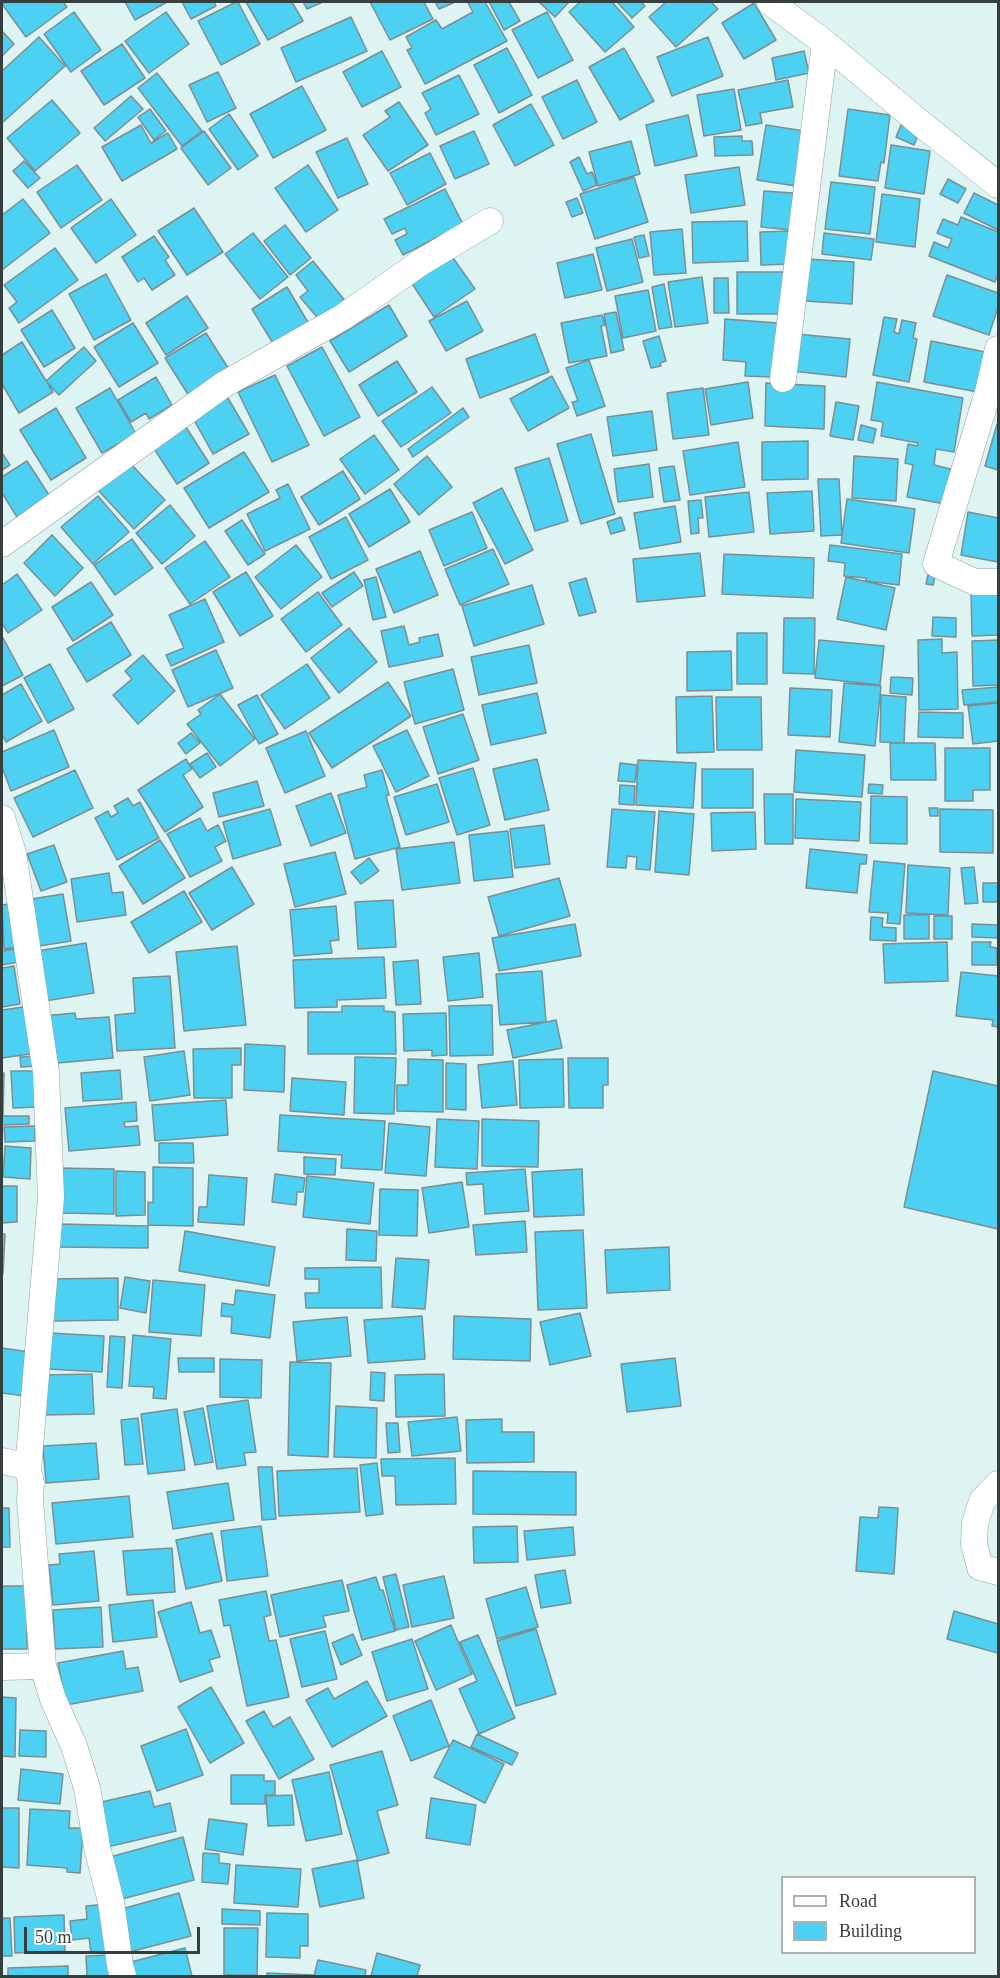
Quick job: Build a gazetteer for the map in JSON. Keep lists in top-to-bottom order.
{
  "legend": ["Road", "Building"],
  "scale_bar": "50 m"
}
